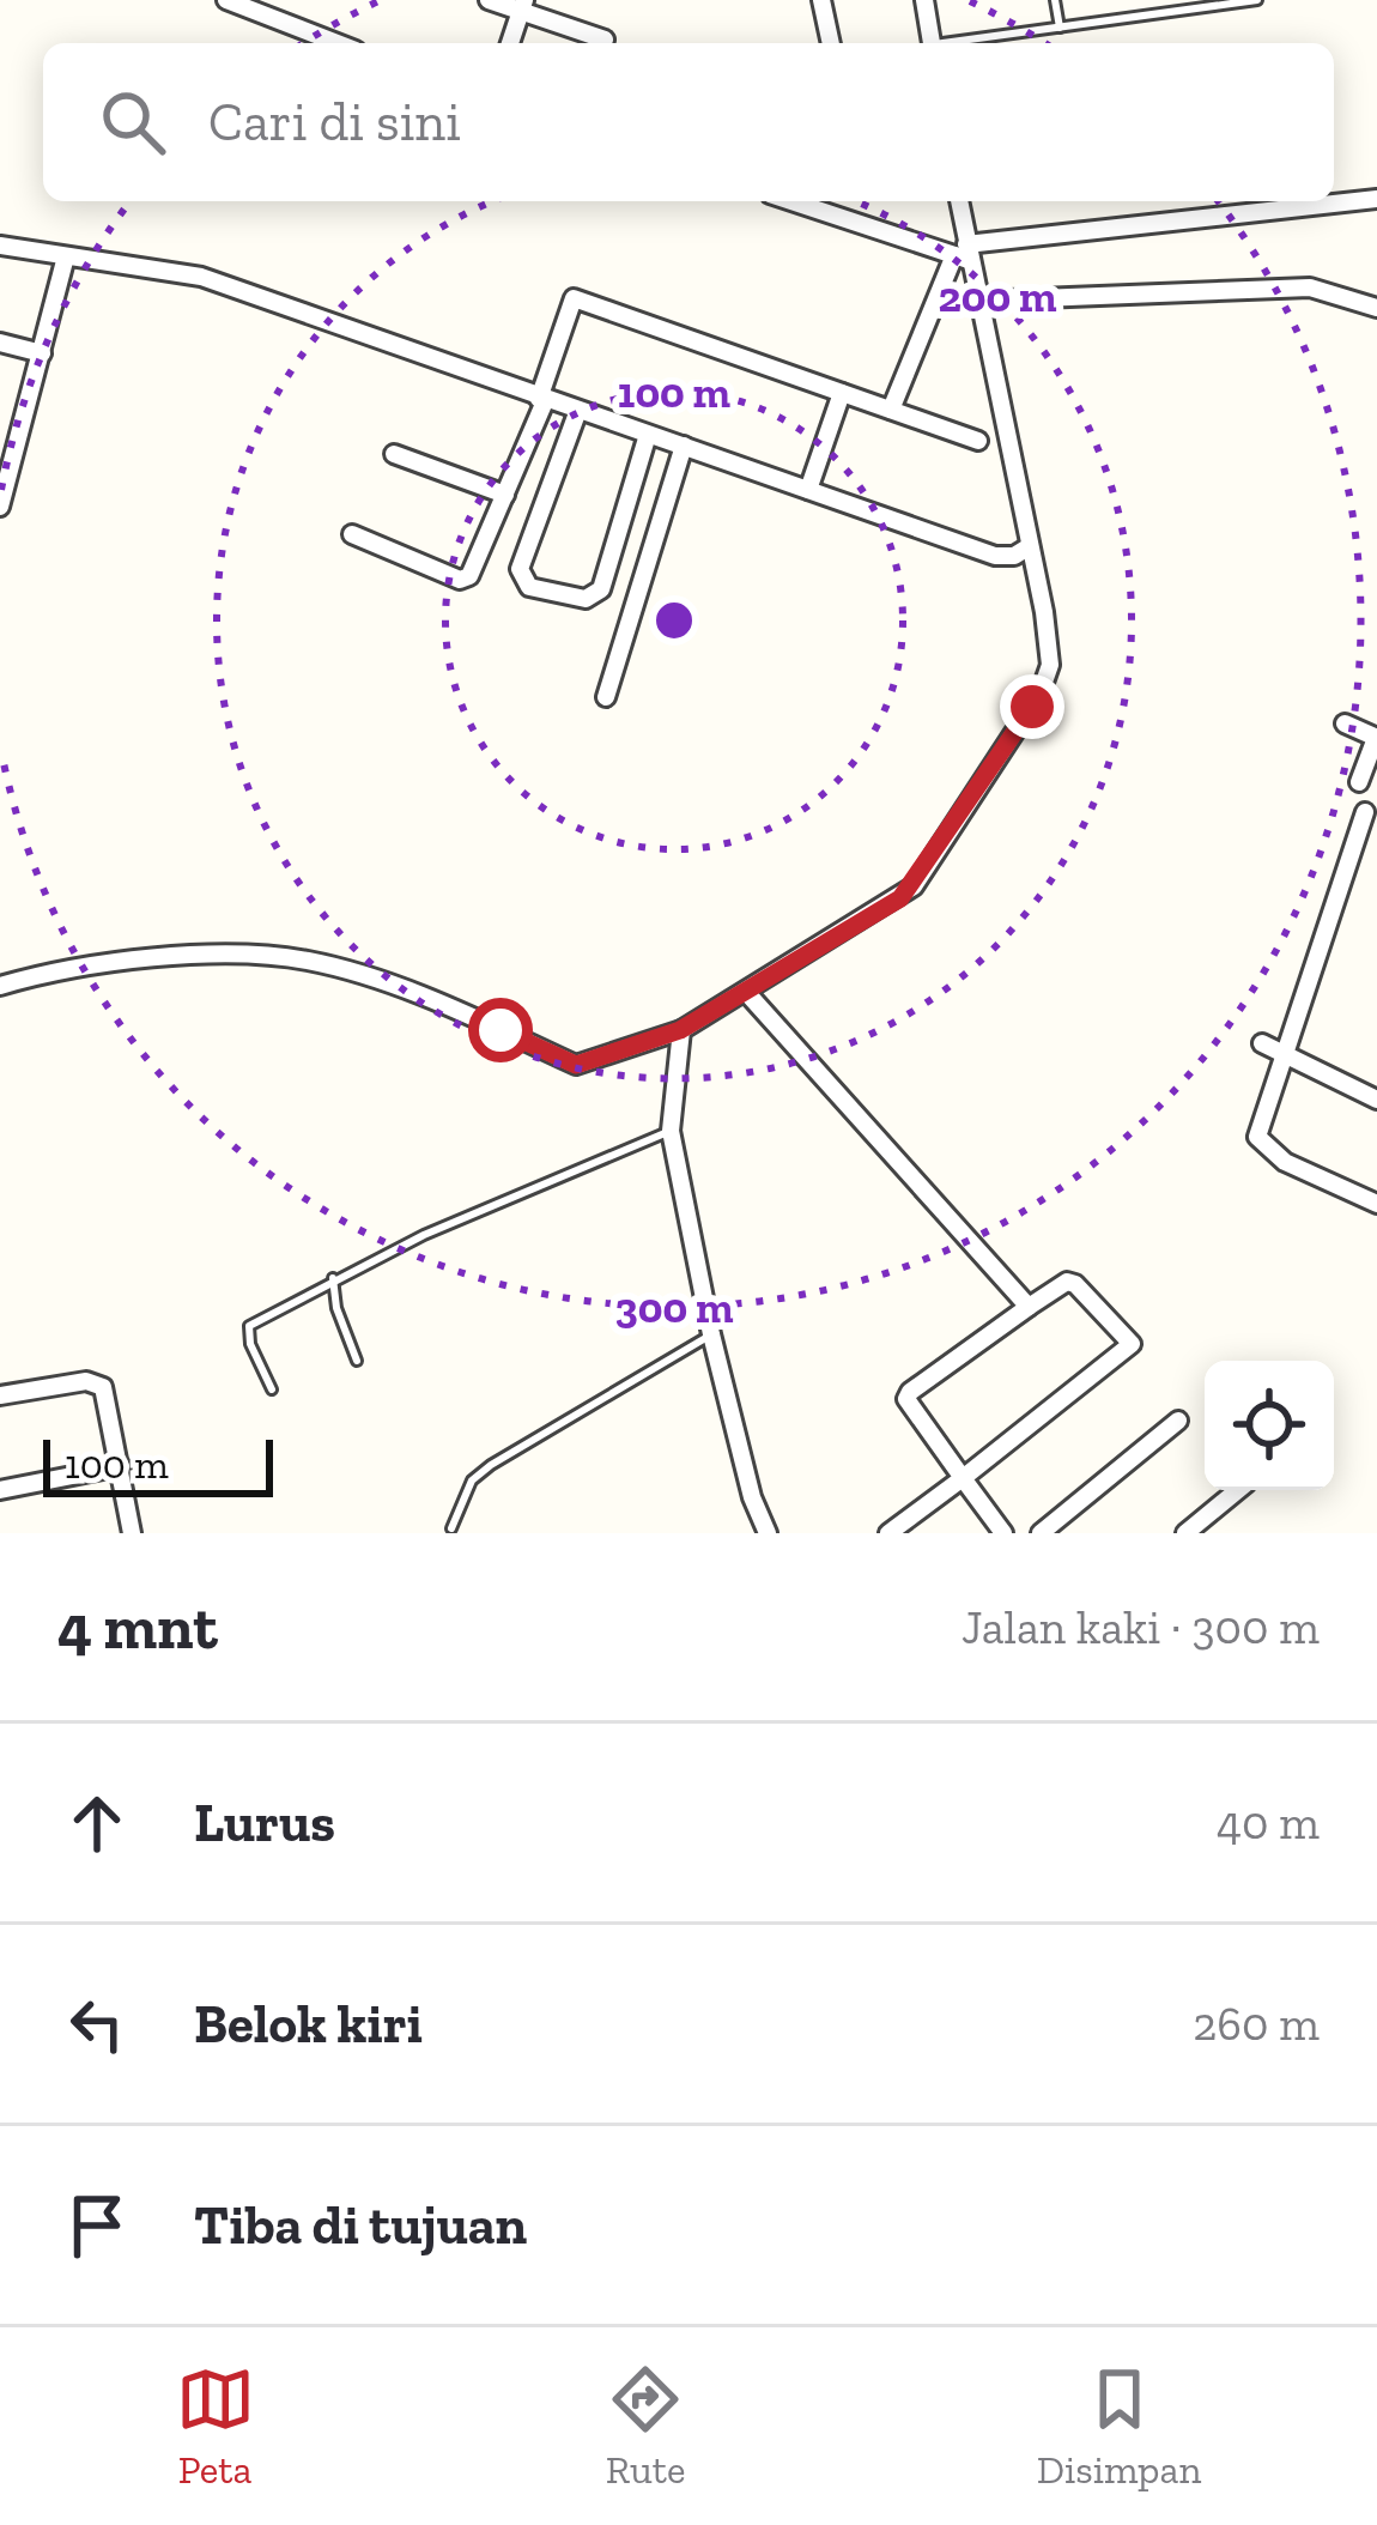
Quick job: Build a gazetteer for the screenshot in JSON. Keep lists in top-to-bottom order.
{
  "scale_bar": "100 m",
  "page": {
    "search": "Cari di sini",
    "scale": "100 m",
    "heading": ["4 mnt", "Jalan kaki · 300 m"],
    "list": [
      ["Lurus", "40 m"],
      ["Belok kiri", "260 m"],
      "Tiba di tujuan"
    ],
    "nav": ["Peta", "Rute", "Disimpan"]
  },
  "rings": ["200 m", "100 m", "300 m"]
}
